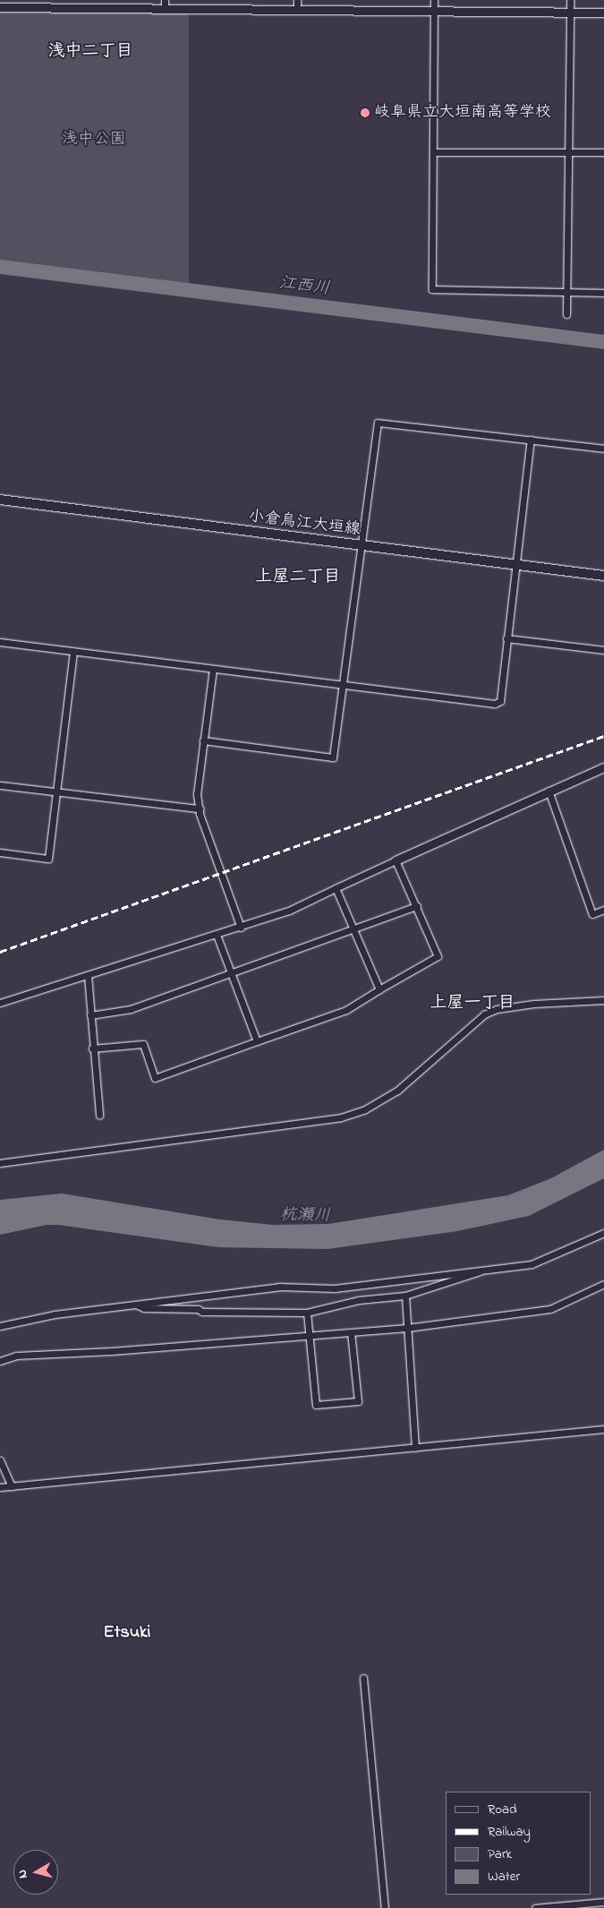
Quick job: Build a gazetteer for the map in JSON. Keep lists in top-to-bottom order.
{
  "streets": {
    "main road": ["小倉烏江大垣線"]
  },
  "districts": [
    "浅中二丁目",
    "上屋二丁目",
    "上屋一丁目",
    "Etsuki"
  ],
  "water": ["江西川", "杭瀬川"],
  "parks": ["浅中公園"],
  "places": ["岐阜県立大垣南高等学校"],
  "legend": [
    "Road",
    "Railway",
    "Park",
    "Water"
  ],
  "north": "left"
}
